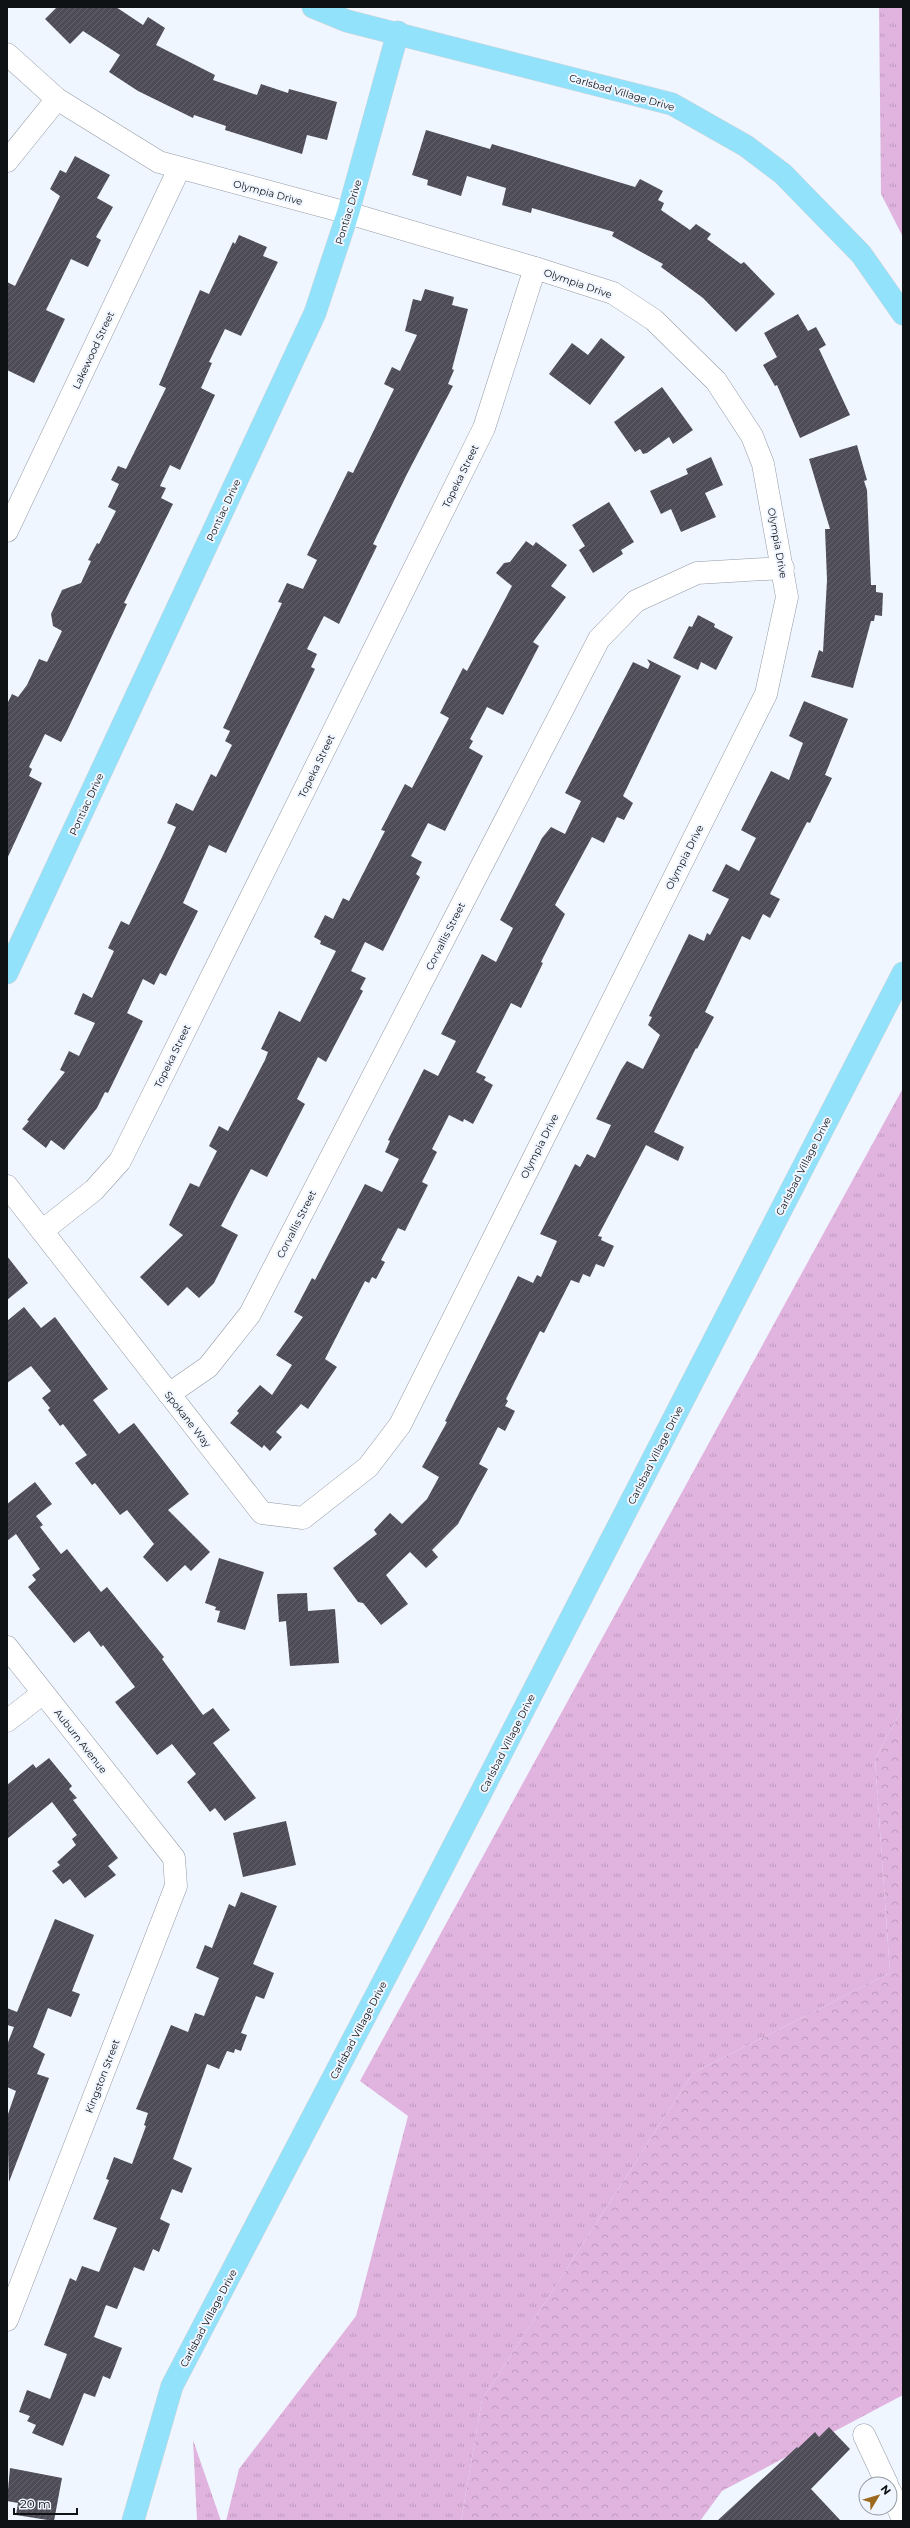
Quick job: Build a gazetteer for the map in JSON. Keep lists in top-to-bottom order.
{
  "streets": {
    "main road": ["Carlsbad Village Drive", "Pontiac Drive"],
    "street": [
      "Olympia Drive",
      "Lakewood Street",
      "Topeka Street",
      "Corvallis Street",
      "Spokane Way",
      "Auburn Avenue",
      "Kingston Street"
    ]
  },
  "crossings": [
    ["Carlsbad Village Drive", "Pontiac Drive"],
    ["Olympia Drive", "Pontiac Drive"],
    ["Olympia Drive", "Lakewood Street"],
    ["Olympia Drive", "Topeka Street"],
    ["Olympia Drive", "Corvallis Street"],
    ["Olympia Drive", "Spokane Way"],
    ["Topeka Street", "Spokane Way"],
    ["Corvallis Street", "Spokane Way"],
    ["Auburn Avenue", "Kingston Street"]
  ],
  "scale_bar": "20 m",
  "north": "top right"
}
